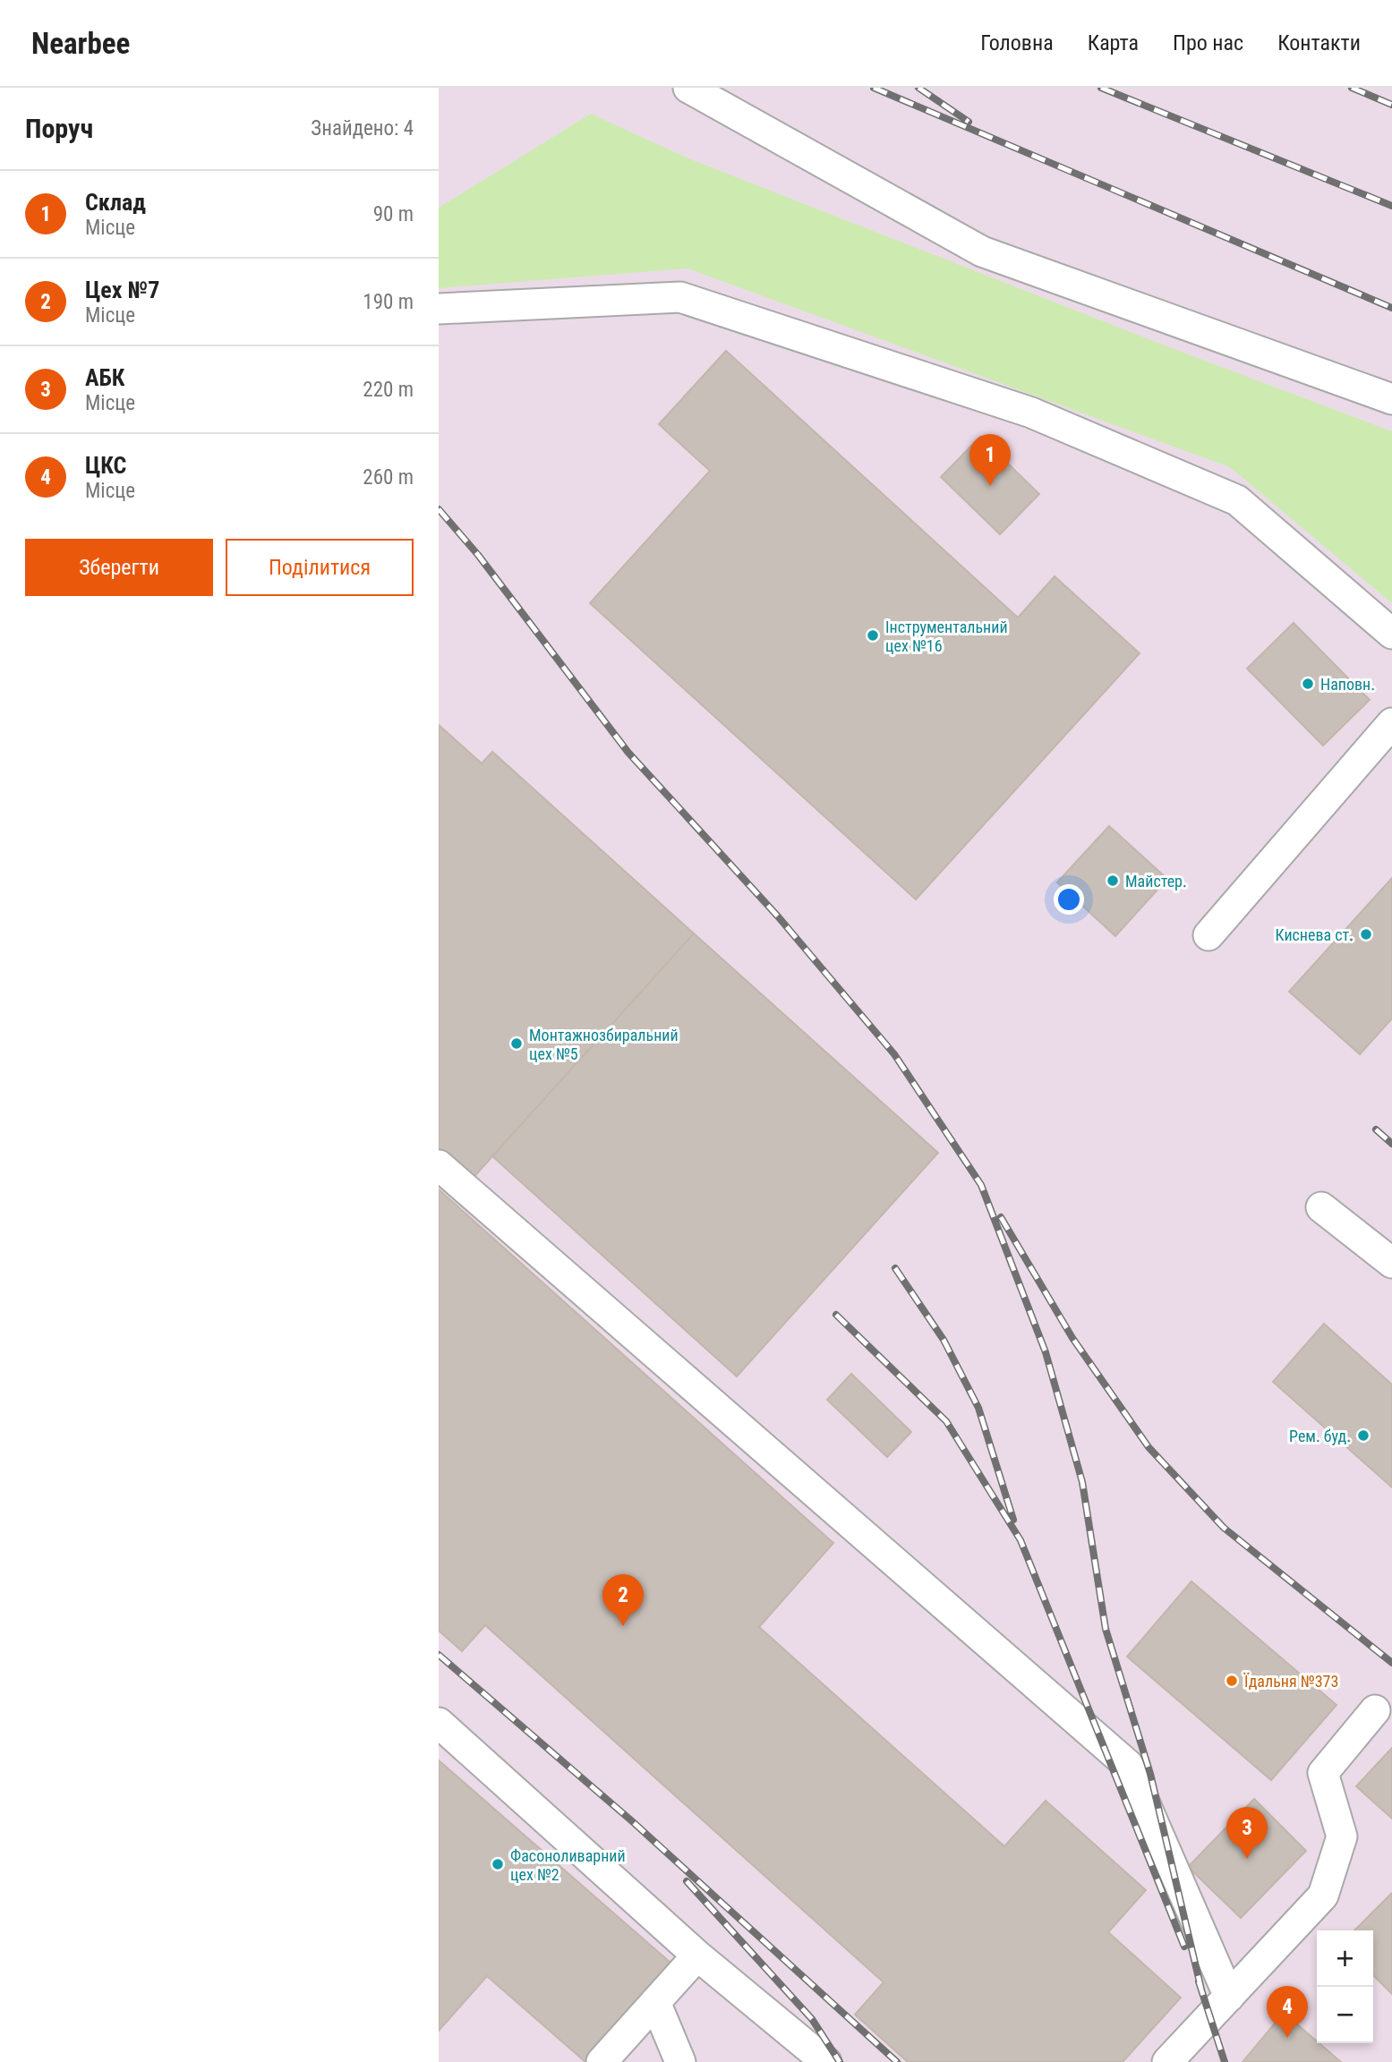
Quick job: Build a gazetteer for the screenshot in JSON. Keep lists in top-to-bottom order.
{
  "places": [
    "Інструментальний цех №16",
    "Наповн.",
    "Майстер.",
    "Киснева ст.",
    "Монтажнозбиральний цех №5",
    "Рем. буд.",
    "Їдальня №373",
    "Фасоноливарний цех №2"
  ],
  "page": {
    "header": "Nearbee",
    "nav": [
      "Головна",
      "Карта",
      "Про нас",
      "Контакти"
    ],
    "heading": ["Поруч", "Знайдено: 4"],
    "list": [
      {
        "mark": "1",
        "name": "Склад",
        "note": "Місце",
        "value": "90 m"
      },
      {
        "mark": "2",
        "name": "Цех №7",
        "note": "Місце",
        "value": "190 m"
      },
      {
        "mark": "3",
        "name": "АБК",
        "note": "Місце",
        "value": "220 m"
      },
      {
        "mark": "4",
        "name": "ЦКС",
        "note": "Місце",
        "value": "260 m"
      }
    ],
    "pins": [
      "1",
      "2",
      "3",
      "4"
    ],
    "buttons": ["Зберегти", "Поділитися"],
    "map_buttons": ["+", "−"]
  }
}
